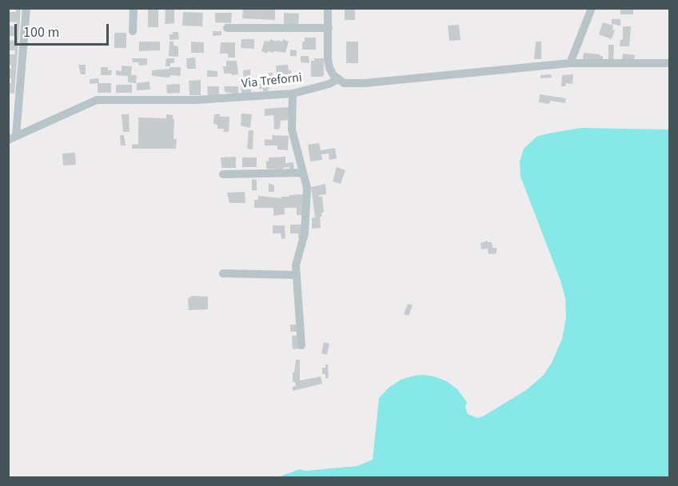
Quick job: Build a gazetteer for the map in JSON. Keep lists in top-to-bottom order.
{
  "streets": {
    "street": ["Via Treforni"]
  },
  "scale_bar": "100 m"
}
